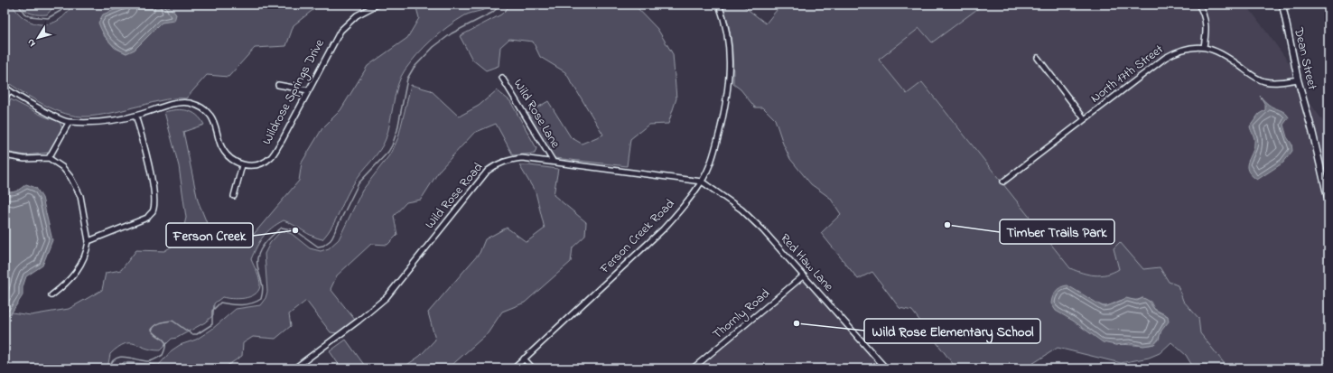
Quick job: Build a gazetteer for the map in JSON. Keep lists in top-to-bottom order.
{
  "streets": {
    "street": [
      "Dean Street",
      "North 17th Street",
      "Wildrose Springs Drive",
      "Wild Rose Lane",
      "Wild Rose Road",
      "Ferson Creek Road",
      "Red Haw Lane",
      "Thornly Road"
    ]
  },
  "crossings": [
    ["Dean Street", "North 17th Street"],
    ["Wild Rose Lane", "Wild Rose Road"],
    ["Wild Rose Road", "Ferson Creek Road"],
    ["Wild Rose Road", "Red Haw Lane"],
    ["Ferson Creek Road", "Red Haw Lane"],
    ["Red Haw Lane", "Thornly Road"]
  ],
  "places": ["Timber Trails Park", "Ferson Creek", "Wild Rose Elementary School"],
  "north": "bottom left"
}
